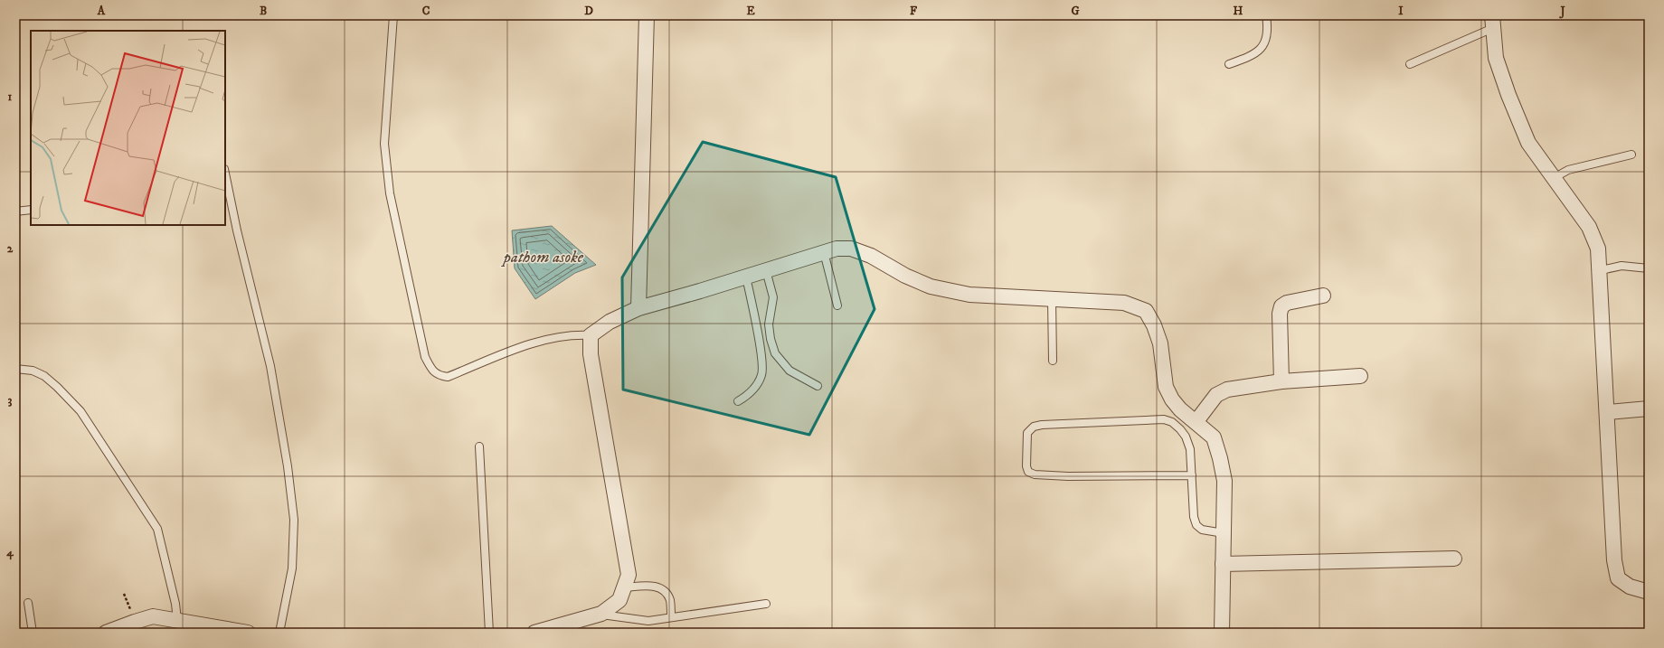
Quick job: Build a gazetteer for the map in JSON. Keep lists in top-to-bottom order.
{
  "water": ["pathom asoke"],
  "grid": {
    "columns": [
      "A",
      "B",
      "C",
      "D",
      "E",
      "F",
      "G",
      "H",
      "I",
      "J"
    ],
    "rows": [
      "1",
      "2",
      "3",
      "4"
    ]
  }
}
